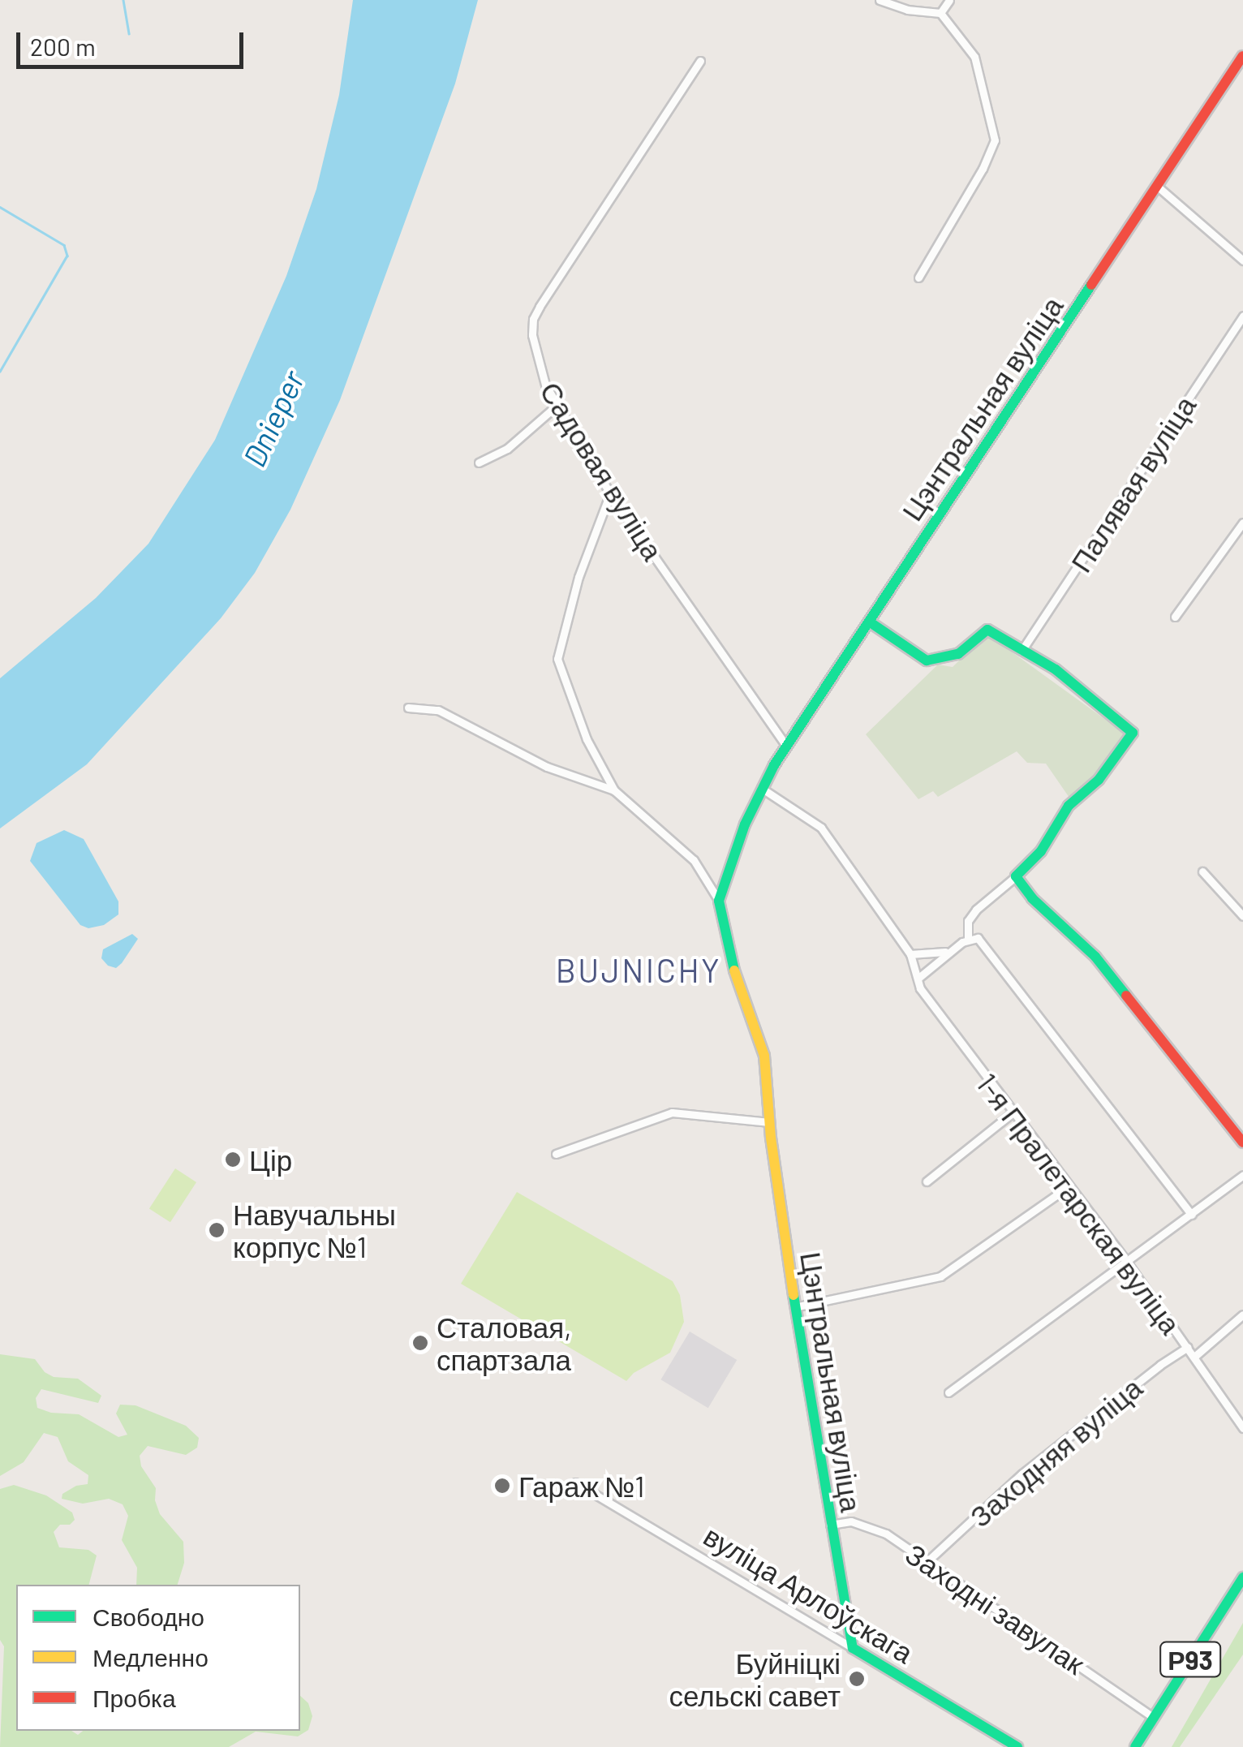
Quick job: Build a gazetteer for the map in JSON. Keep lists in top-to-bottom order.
{
  "streets": {
    "street": [
      "Цэнтральная вуліца",
      "Садовая вуліца",
      "Палявая вуліца",
      "1-я Пралетарская вуліца",
      "Заходняя вуліца",
      "вуліца Арлоўскага",
      "Заходні завулак",
      "Р93"
    ]
  },
  "crossings": [
    ["Цэнтральная вуліца", "Садовая вуліца"],
    ["Цэнтральная вуліца", "вуліца Арлоўскага"],
    ["Цэнтральная вуліца", "Заходні завулак"],
    ["1-я Пралетарская вуліца", "Заходняя вуліца"],
    ["Заходняя вуліца", "Заходні завулак"],
    ["Заходні завулак", "Р93"]
  ],
  "districts": ["BUJNICHY"],
  "water": ["Dnieper"],
  "places": [
    "Цір",
    "Навучальны корпус №1",
    "Сталовая, спартзала",
    "Гараж №1",
    "Буйніцкі сельскі савет"
  ],
  "legend": ["Свободно", "Медленно", "Пробка"],
  "scale_bar": "200 m"
}
